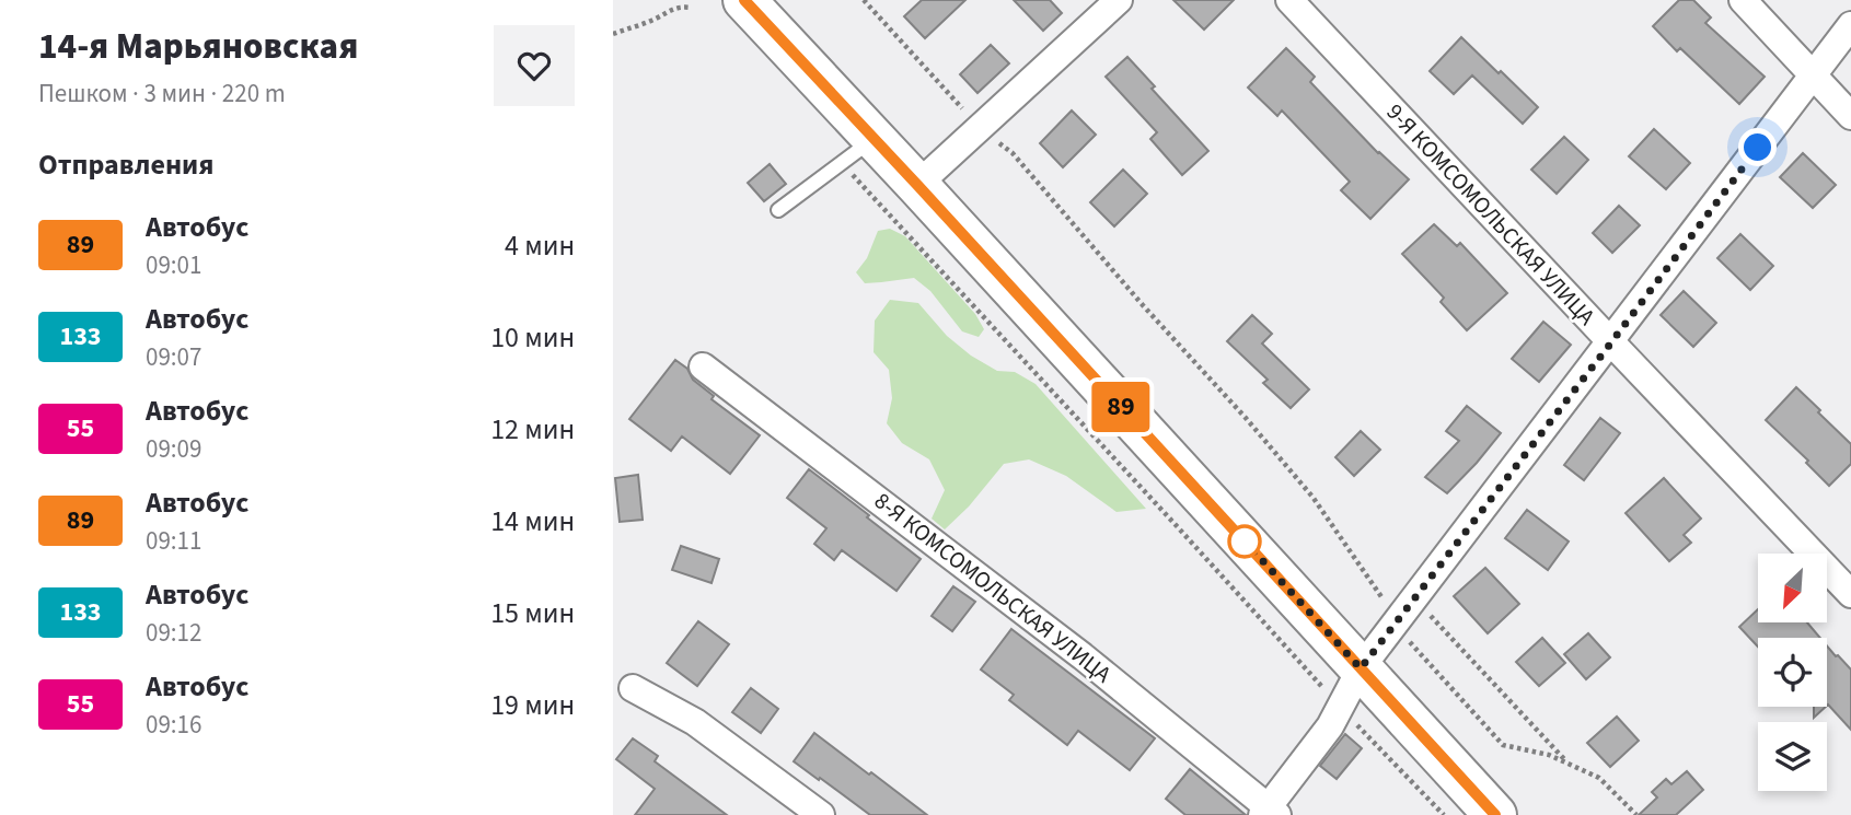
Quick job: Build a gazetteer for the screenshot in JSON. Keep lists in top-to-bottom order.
{
  "streets": {
    "street": ["9-Я КОМСОМОЛЬСКАЯ УЛИЦА", "8-Я КОМСОМОЛЬСКАЯ УЛИЦА"]
  },
  "lines": ["bus line 89"],
  "north": "bottom left",
  "page": {
    "heading": [
      ["14-я Марьяновская", "Пешком · 3 мин · 220 m"],
      "Отправления"
    ],
    "on_map": "89",
    "list": [
      {
        "mark": "89",
        "name": "Автобус",
        "note": "09:01",
        "value": "4 мин"
      },
      {
        "mark": "133",
        "name": "Автобус",
        "note": "09:07",
        "value": "10 мин"
      },
      {
        "mark": "55",
        "name": "Автобус",
        "note": "09:09",
        "value": "12 мин"
      },
      {
        "mark": "89",
        "name": "Автобус",
        "note": "09:11",
        "value": "14 мин"
      },
      {
        "mark": "133",
        "name": "Автобус",
        "note": "09:12",
        "value": "15 мин"
      },
      {
        "mark": "55",
        "name": "Автобус",
        "note": "09:16",
        "value": "19 мин"
      }
    ]
  }
}
